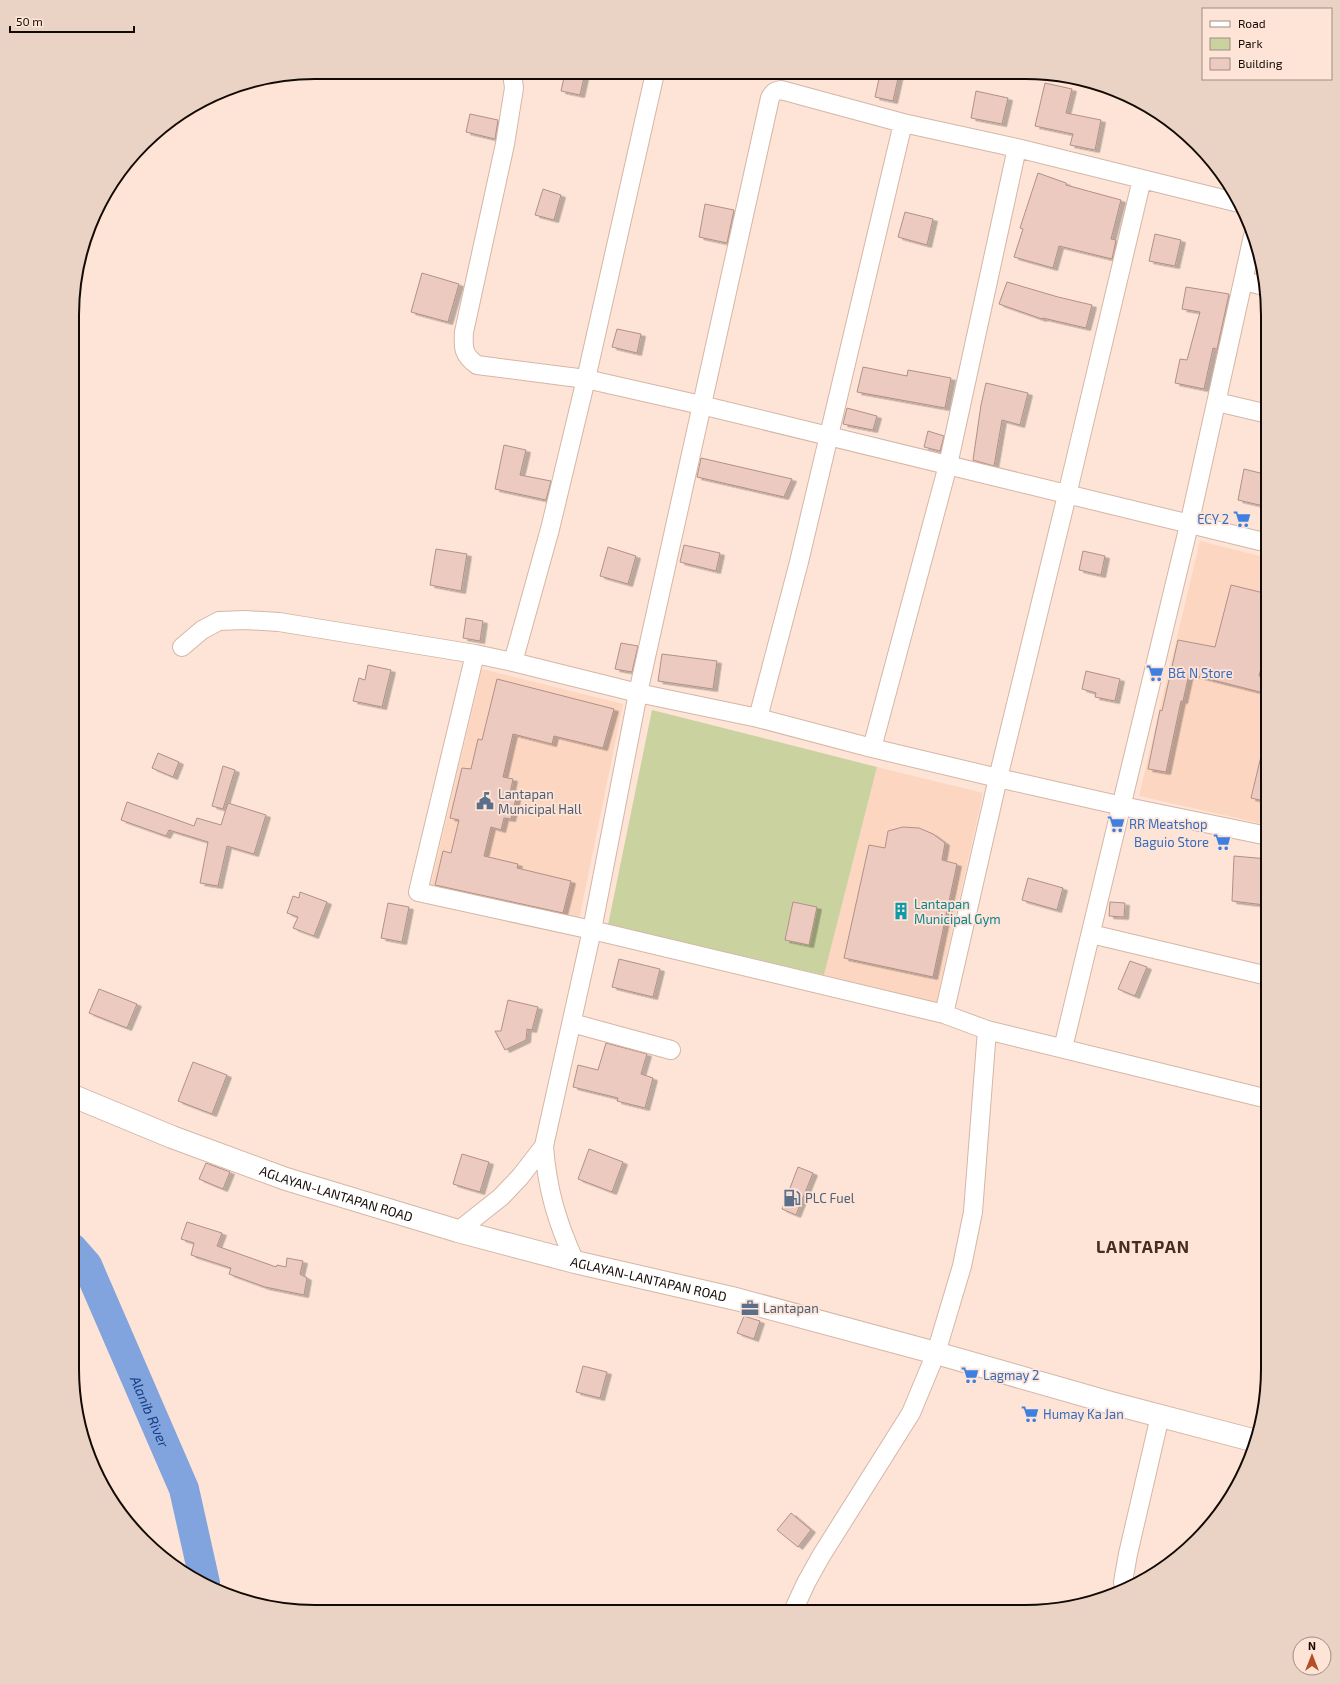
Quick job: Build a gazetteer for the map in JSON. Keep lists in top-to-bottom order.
{
  "streets": {
    "main road": ["AGLAYAN-LANTAPAN ROAD"]
  },
  "districts": ["LANTAPAN"],
  "water": ["Alanib River"],
  "places": {
    "supermarket": [
      "ECY 2",
      "B& N Store",
      "RR Meatshop",
      "Baguio Store",
      "Lagmay 2",
      "Humay Ka Jan"
    ],
    "public building": ["Lantapan Municipal Hall"],
    "building": ["Lantapan Municipal Gym"],
    "fuel station": ["PLC Fuel"],
    "office": ["Lantapan"]
  },
  "legend": ["Road", "Park", "Building"],
  "scale_bar": "50 m",
  "north": "top"
}
